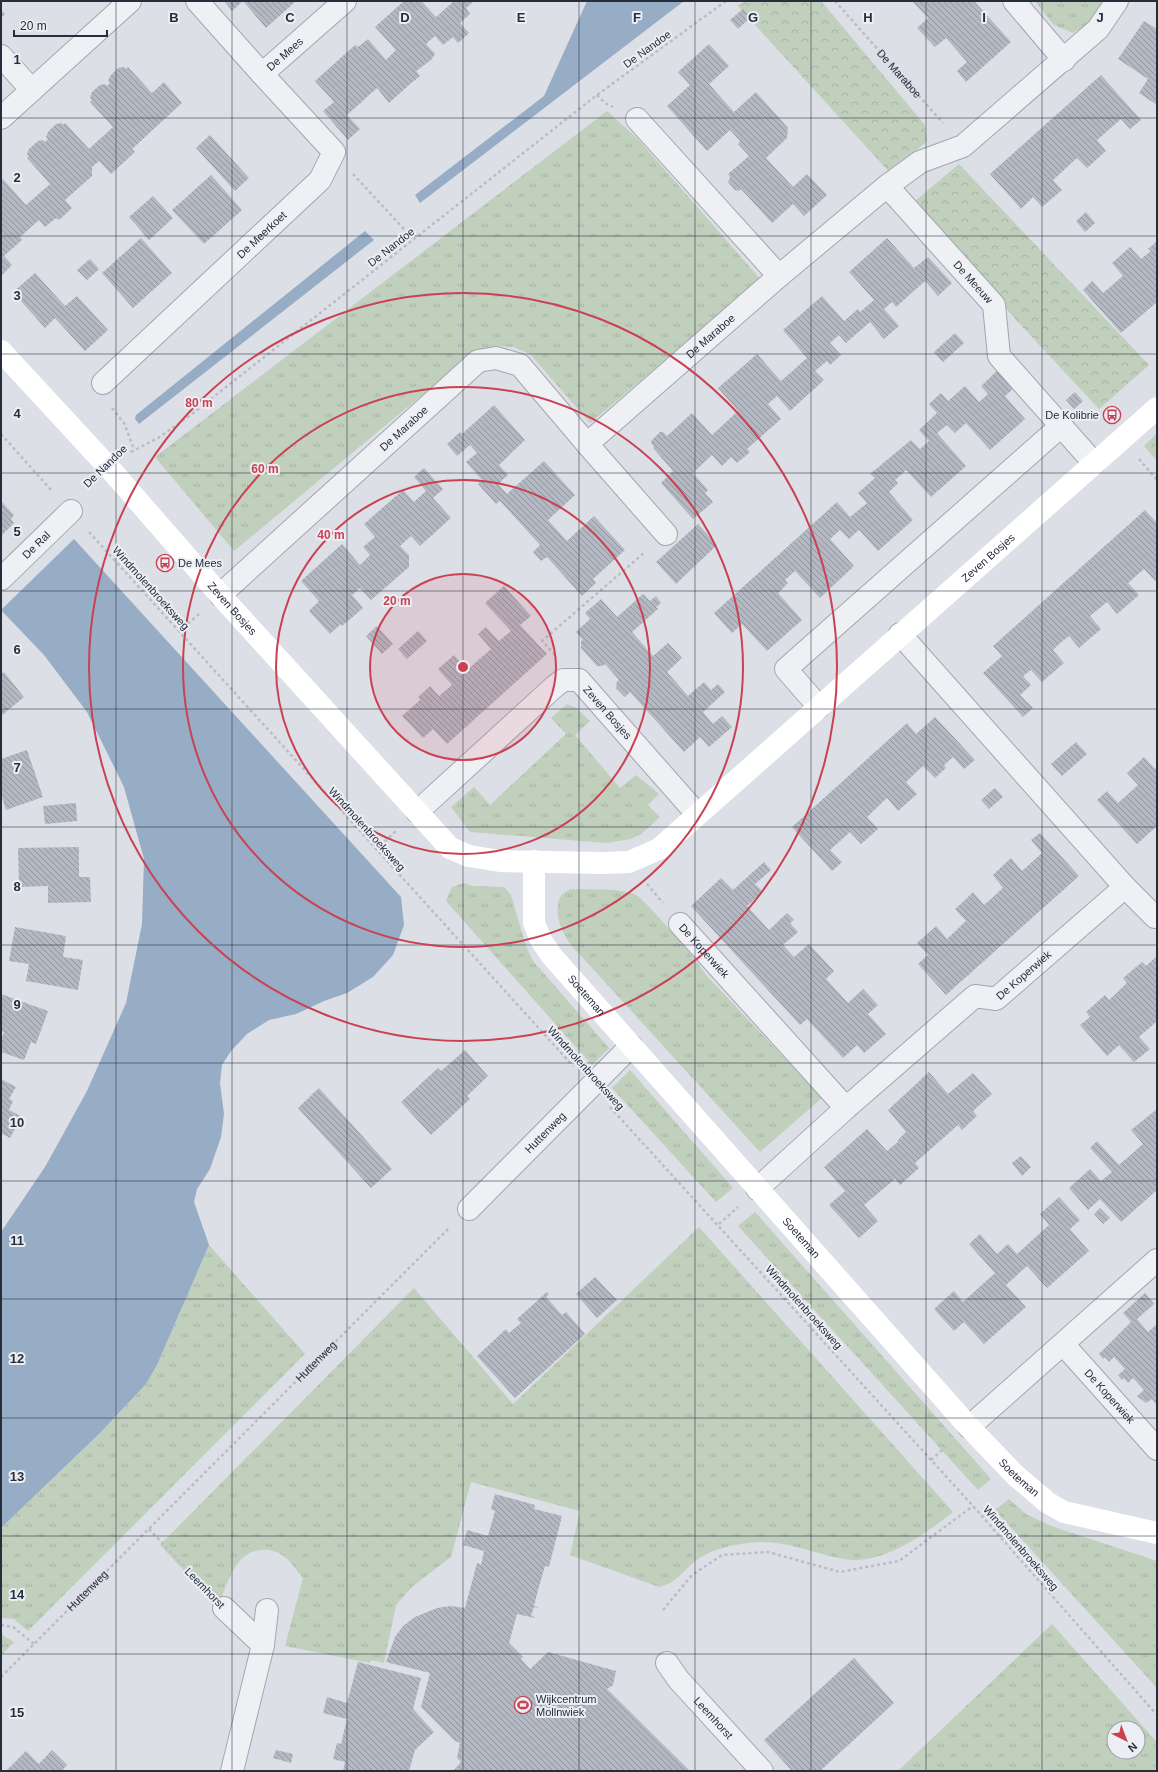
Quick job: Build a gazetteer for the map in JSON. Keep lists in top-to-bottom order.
{
  "streets": {
    "street": [
      "De Mees",
      "De Maraboe",
      "De Meerkoet",
      "De Meeuw",
      "De Ral",
      "Zeven Bosjes",
      "De Koperwiek",
      "Soeteman",
      "Huttenweg",
      "Leemhorst"
    ],
    "path": ["De Nandoe", "Windmolenbroeksweg"]
  },
  "crossings": [
    ["De Nandoe", "Zeven Bosjes"],
    ["De Maraboe", "De Meeuw"],
    ["De Maraboe", "Zeven Bosjes"],
    ["De Meeuw", "Zeven Bosjes"],
    ["De Ral", "Windmolenbroeksweg"],
    ["Zeven Bosjes", "De Koperwiek"],
    ["Zeven Bosjes", "Soeteman"],
    ["Windmolenbroeksweg", "Huttenweg"],
    ["De Koperwiek", "Soeteman"],
    ["Soeteman", "Huttenweg"],
    ["Huttenweg", "Leemhorst"]
  ],
  "places": {
    "bus stop": ["De Kolibrie", "De Mees"],
    "sports": ["Wijkcentrum Mollnwiek"]
  },
  "scale_bar": "20 m",
  "north": "bottom right",
  "grid": {
    "columns": [
      "B",
      "C",
      "D",
      "E",
      "F",
      "G",
      "H",
      "I",
      "J"
    ],
    "rows": [
      "1",
      "2",
      "3",
      "4",
      "5",
      "6",
      "7",
      "8",
      "9",
      "10",
      "11",
      "12",
      "13",
      "14",
      "15"
    ]
  },
  "rings": [
    "80 m",
    "60 m",
    "40 m",
    "20 m"
  ]
}
